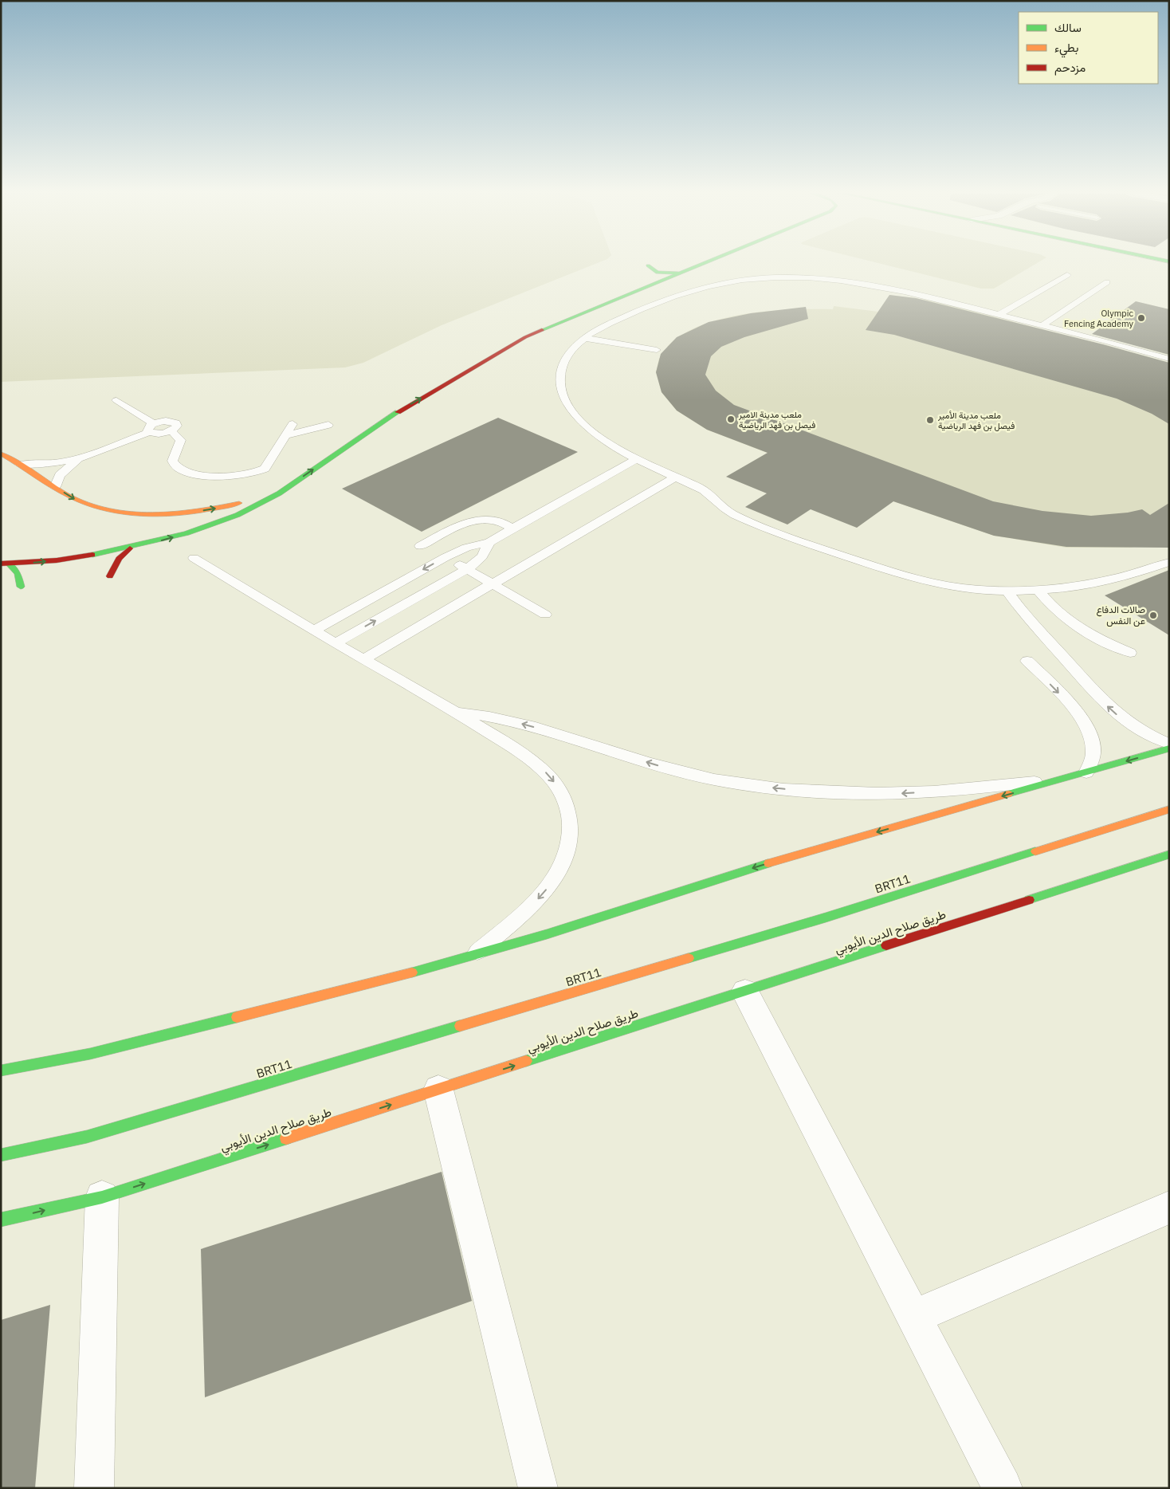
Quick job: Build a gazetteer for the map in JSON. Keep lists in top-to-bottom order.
{
  "streets": {
    "main road": ["BRT11", "طريق صلاح الدين الأيوبي"]
  },
  "one_way": ["طريق صلاح الدين الأيوبي"],
  "places": [
    "Olympic Fencing Academy",
    "ملعب مدينة الامير فيصل بن فهد الرياضية",
    "ملعب مدينة الأمير فيصل بن فهد الرياضية",
    "صالات الدفاع عن النفس"
  ],
  "legend": ["سالك", "بطيء", "مزدحم"]
}
